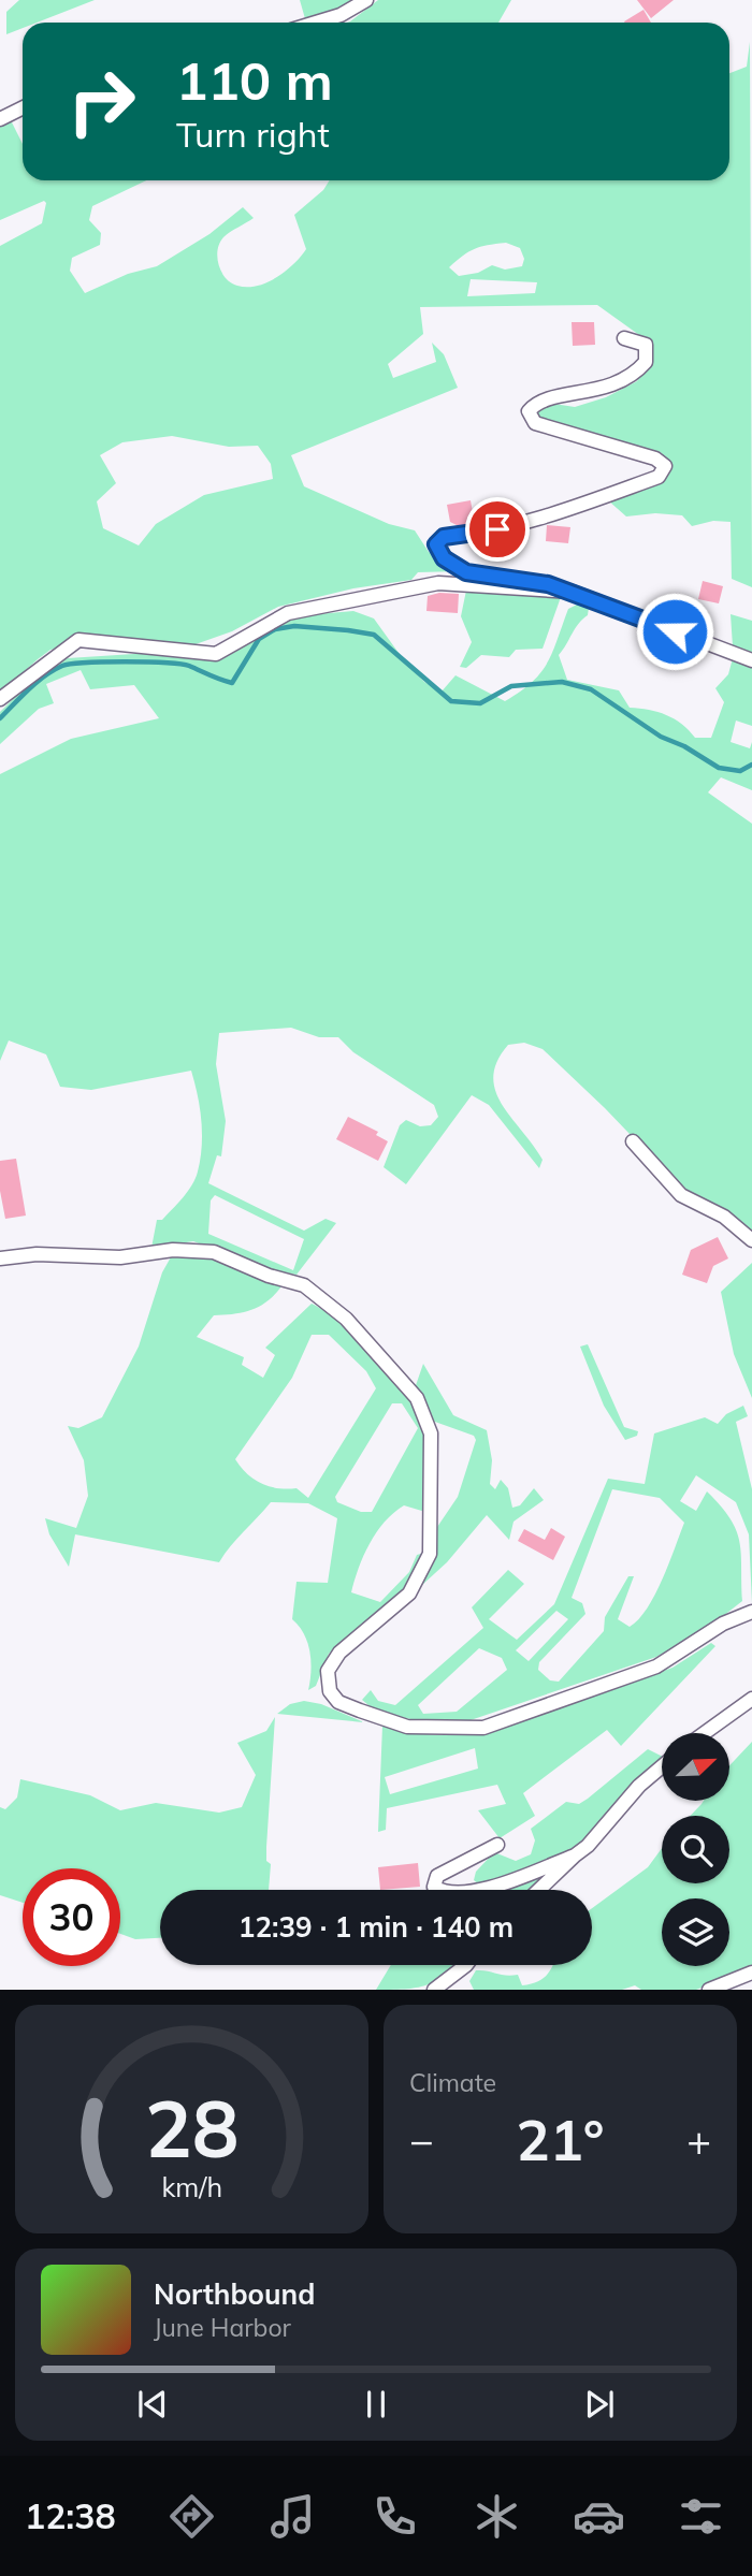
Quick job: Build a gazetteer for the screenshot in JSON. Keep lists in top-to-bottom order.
{
  "north": "top right",
  "page": {
    "turn": ["110 m", "Turn right"],
    "limit": "30",
    "trip": "12:39 · 1 min · 140 m",
    "tile": "Climate",
    "heat": ["−", "21°", "+"],
    "song": ["Northbound", "June Harbor"],
    "tabs": "12:38",
    "gauge": ["28", "km/h"]
  }
}
